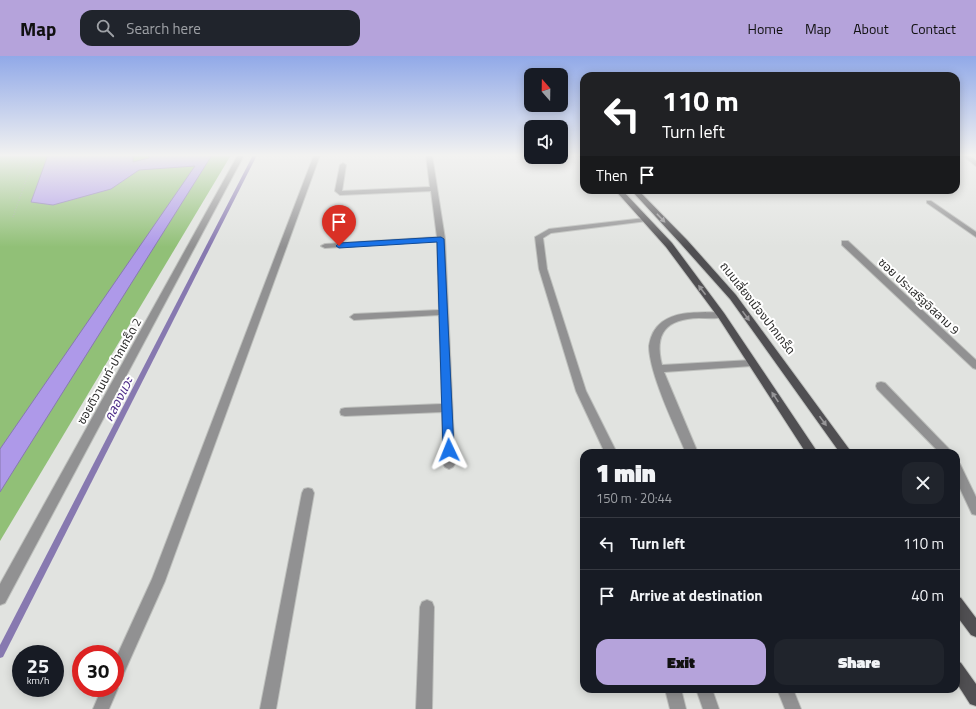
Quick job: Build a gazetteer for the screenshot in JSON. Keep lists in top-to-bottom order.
{
  "streets": {
    "main road": ["ถนนเลี่ยงเมืองปากเกร็ด"],
    "street": ["ซอย ประเสริฐอิสลาม 9", "ซอยติวานนท์-ปากเกร็ด 2"]
  },
  "water": ["คลองแวะ"],
  "north": "top",
  "page": {
    "header": "Map",
    "search": "Search here",
    "nav": [
      "Home",
      "Map",
      "About",
      "Contact"
    ],
    "turn": ["110 m", "Turn left"],
    "then": "Then",
    "heading": ["1 min", "150 m · 20:44"],
    "list": [
      {
        "name": "Turn left",
        "value": "110 m"
      },
      {
        "name": "Arrive at destination",
        "value": "40 m"
      }
    ],
    "buttons": ["Exit", "Share"],
    "speed": "25 km/h",
    "limit": "30"
  }
}
